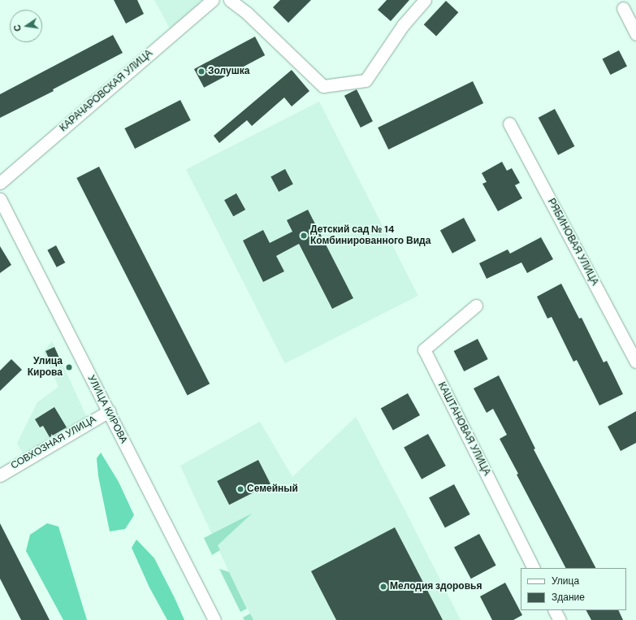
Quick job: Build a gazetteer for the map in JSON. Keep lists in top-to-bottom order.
{
  "streets": {
    "street": [
      "КАРАЧАРОВСКАЯ УЛИЦА",
      "РЯБИНОВАЯ УЛИЦА",
      "УЛИЦА КИРОВА",
      "КАШТАНОВАЯ УЛИЦА",
      "СОВХОЗНАЯ УЛИЦА"
    ]
  },
  "crossings": [
    ["УЛИЦА КИРОВА", "СОВХОЗНАЯ УЛИЦА"]
  ],
  "places": [
    "Золушка",
    "Детский сад № 14 Комбинированного Вида",
    "Улица Кирова",
    "Семейный",
    "Мелодия здоровья"
  ],
  "legend": ["Улица", "Здание"],
  "north": "left"
}
